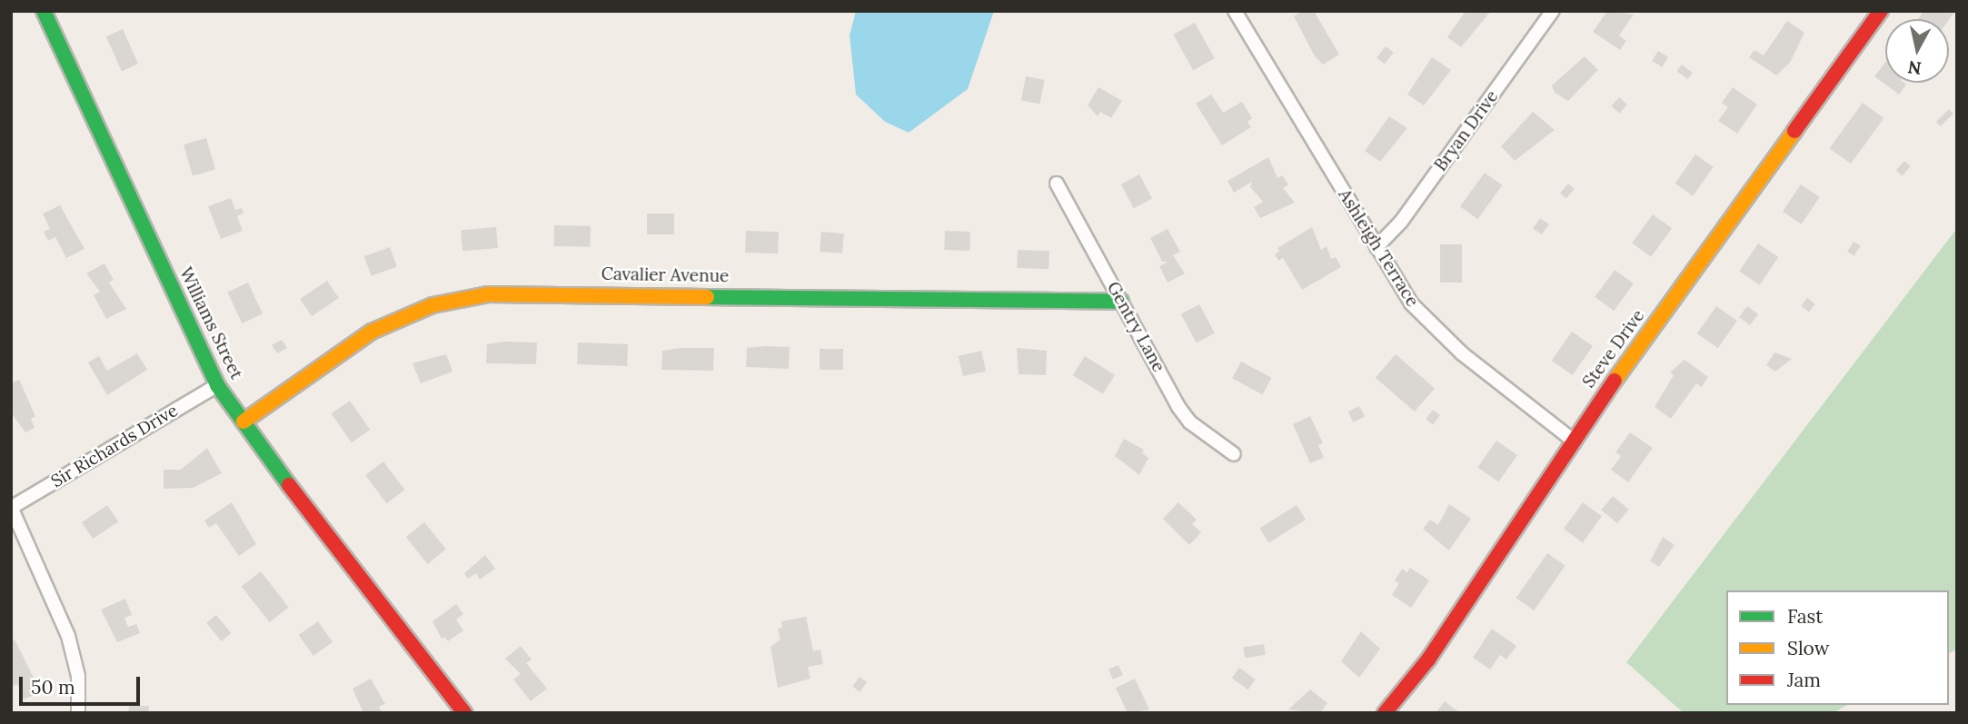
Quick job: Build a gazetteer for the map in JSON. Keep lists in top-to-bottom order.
{
  "streets": {
    "street": [
      "Bryan Drive",
      "Ashleigh Terrace",
      "Cavalier Avenue",
      "Williams Street",
      "Gentry Lane",
      "Steve Drive",
      "Sir Richards Drive"
    ]
  },
  "crossings": [
    ["Bryan Drive", "Ashleigh Terrace"],
    ["Ashleigh Terrace", "Steve Drive"],
    ["Cavalier Avenue", "Williams Street"],
    ["Cavalier Avenue", "Gentry Lane"],
    ["Williams Street", "Sir Richards Drive"]
  ],
  "legend": ["Fast", "Slow", "Jam"],
  "scale_bar": "50 m",
  "north": "bottom"
}
